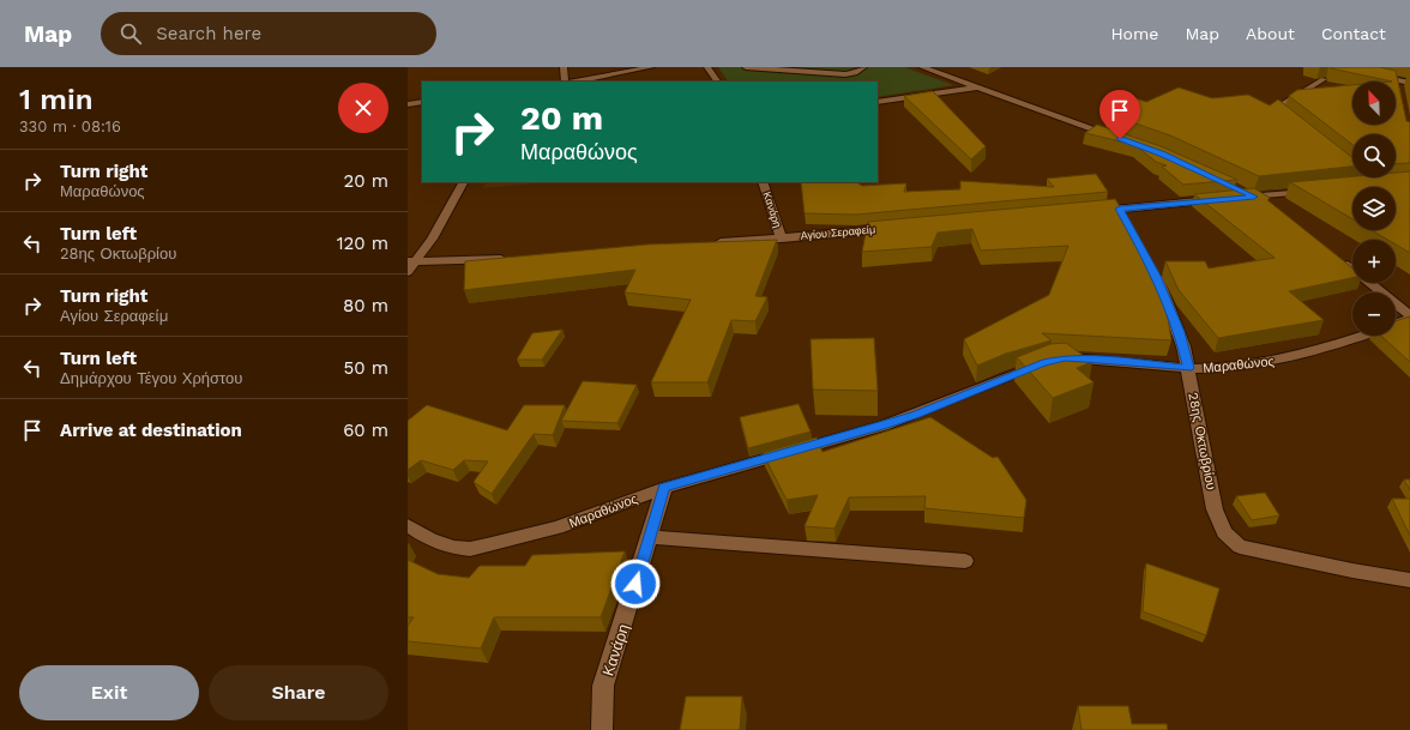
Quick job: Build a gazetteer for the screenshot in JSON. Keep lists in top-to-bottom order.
{
  "streets": {
    "street": [
      "Κανάρη",
      "Αγίου Σεραφείμ",
      "Μαραθώνος",
      "28ης Οκτωβρίου"
    ]
  },
  "crossings": [
    ["Κανάρη", "Αγίου Σεραφείμ"],
    ["Κανάρη", "Μαραθώνος"],
    ["Μαραθώνος", "28ης Οκτωβρίου"]
  ],
  "north": "top left",
  "page": {
    "header": "Map",
    "search": "Search here",
    "nav": [
      "Home",
      "Map",
      "About",
      "Contact"
    ],
    "heading": ["1 min", "330 m · 08:16"],
    "map_buttons": ["+", "−"],
    "turn": ["20 m", "Μαραθώνος"],
    "list": [
      {
        "name": "Turn right",
        "note": "Μαραθώνος",
        "value": "20 m"
      },
      {
        "name": "Turn left",
        "note": "28ης Οκτωβρίου",
        "value": "120 m"
      },
      {
        "name": "Turn right",
        "note": "Αγίου Σεραφείμ",
        "value": "80 m"
      },
      {
        "name": "Turn left",
        "note": "Δημάρχου Τέγου Χρήστου",
        "value": "50 m"
      },
      {
        "name": "Arrive at destination",
        "value": "60 m"
      }
    ],
    "buttons": ["Exit", "Share"]
  }
}
